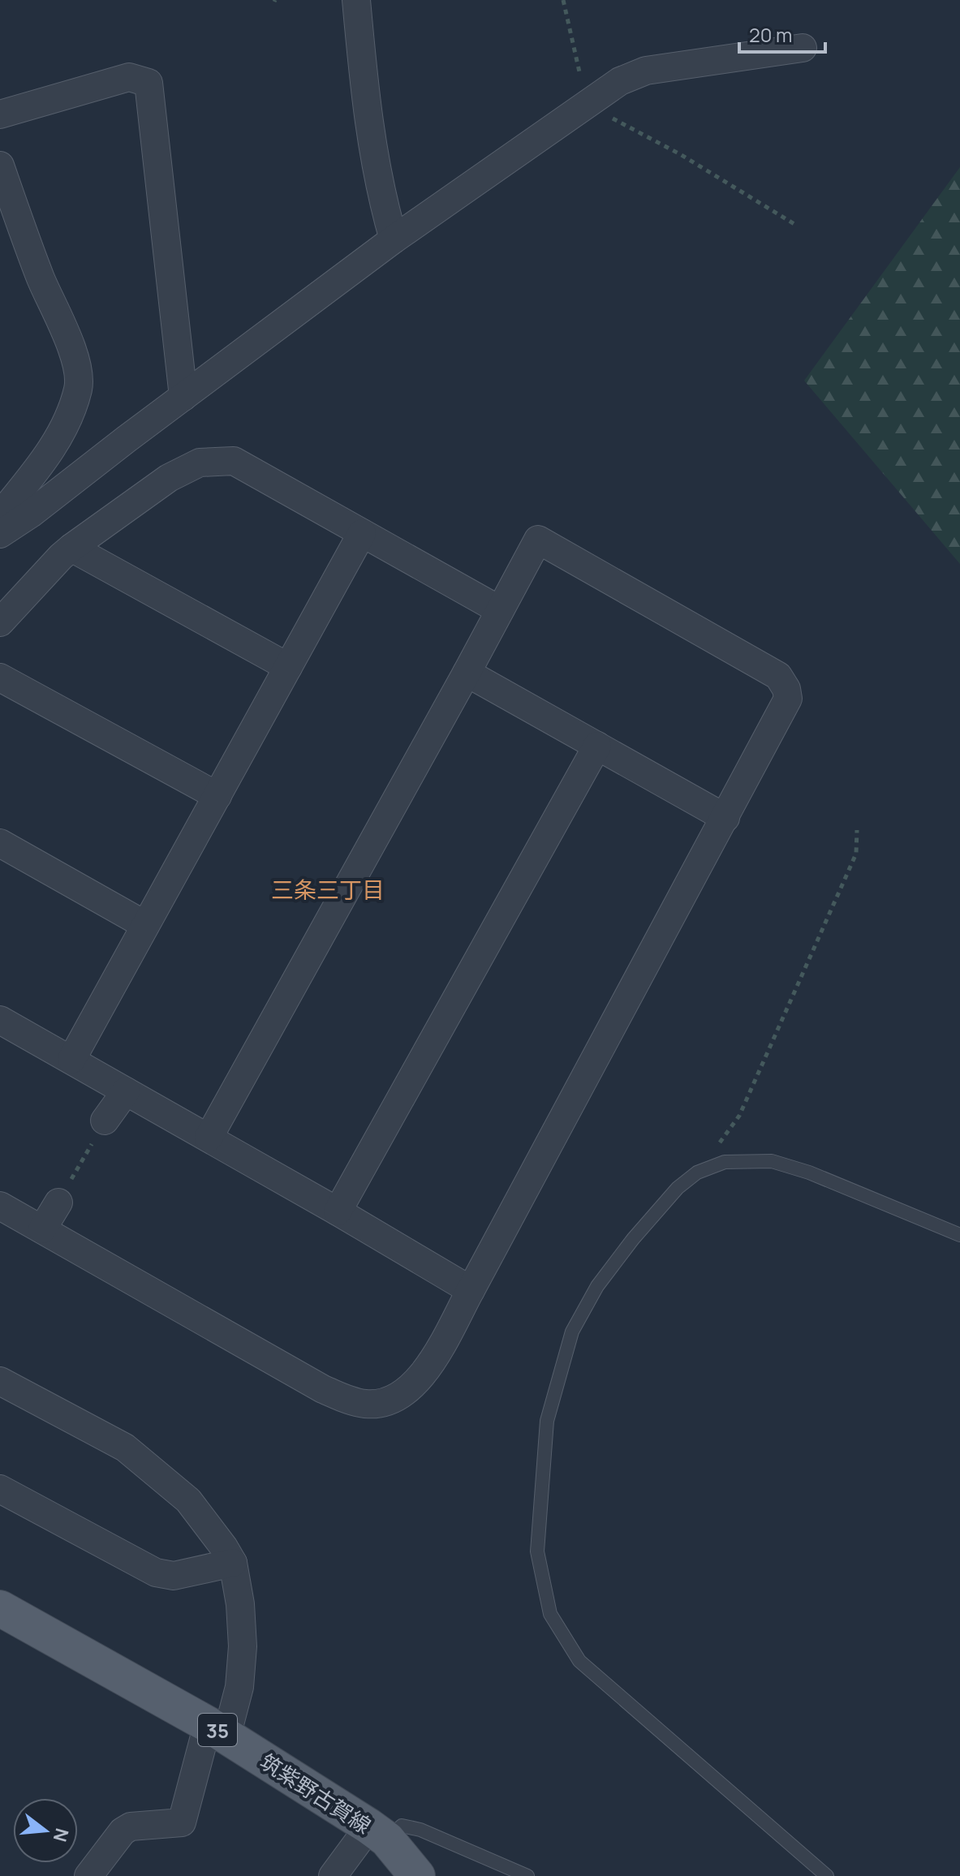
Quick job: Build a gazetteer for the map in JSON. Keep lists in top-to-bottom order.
{
  "streets": {
    "main road": ["35", "筑紫野古賀線"]
  },
  "districts": ["三条三丁目"],
  "scale_bar": "20 m",
  "north": "right"
}
